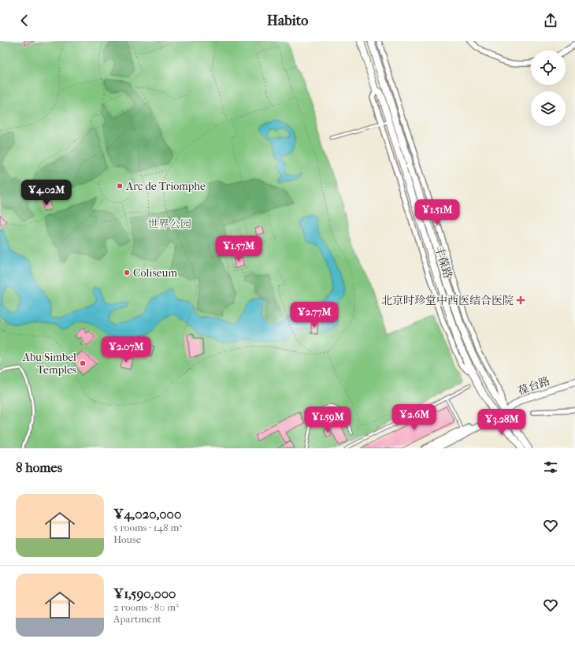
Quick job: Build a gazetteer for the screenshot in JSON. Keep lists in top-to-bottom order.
{
  "streets": {
    "main road": ["丰葆路", "葆台路"]
  },
  "crossings": [
    ["丰葆路", "葆台路"]
  ],
  "parks": ["世界公园"],
  "places": {
    "other": ["Arc de Triomphe", "Coliseum", "Abu Simbel Temples"],
    "health": ["北京时珍堂中西医结合医院"]
  },
  "page": {
    "header": "Habito",
    "price": [
      "¥4.02M",
      "¥1.51M",
      "¥1.57M",
      "¥2.77M",
      "¥2.07M",
      "¥2.6M",
      "¥1.59M",
      "¥3.28M"
    ],
    "heading": "8 homes",
    "list": [
      {
        "name": "¥4,020,000",
        "note": "5 rooms · 148 m² · House"
      },
      {
        "name": "¥1,590,000",
        "note": "2 rooms · 80 m² · Apartment"
      }
    ]
  }
}
